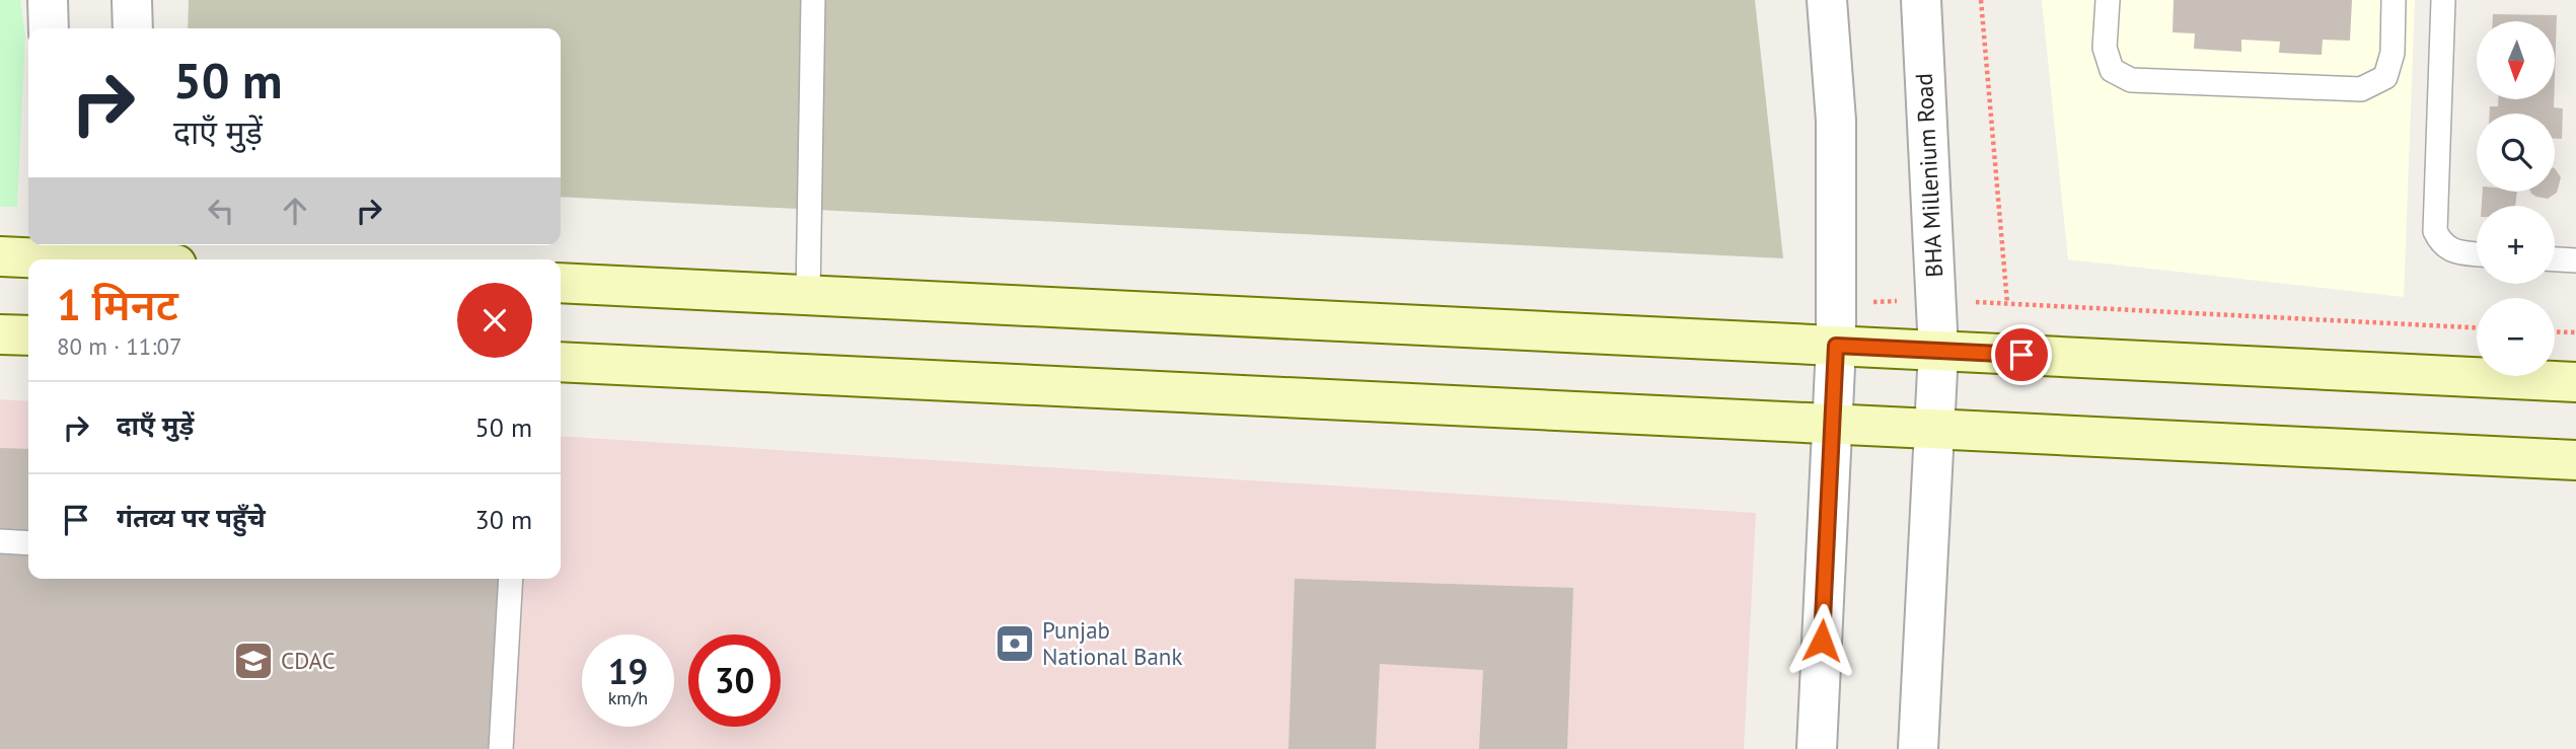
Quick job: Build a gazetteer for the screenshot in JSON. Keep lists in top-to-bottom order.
{
  "streets": {
    "street": ["BHA Millenium Road"]
  },
  "places": {
    "bank": ["Punjab National Bank"],
    "school or university": ["CDAC"]
  },
  "north": "bottom",
  "page": {
    "map_buttons": ["+", "−"],
    "turn": ["50 m", "दाएँ मुड़ें"],
    "heading": ["1 मिनट", "80 m · 11:07"],
    "list": [
      {
        "name": "दाएँ मुड़ें",
        "value": "50 m"
      },
      {
        "name": "गंतव्य पर पहुँचे",
        "value": "30 m"
      }
    ],
    "speed": "19 km/h",
    "limit": "30"
  }
}
